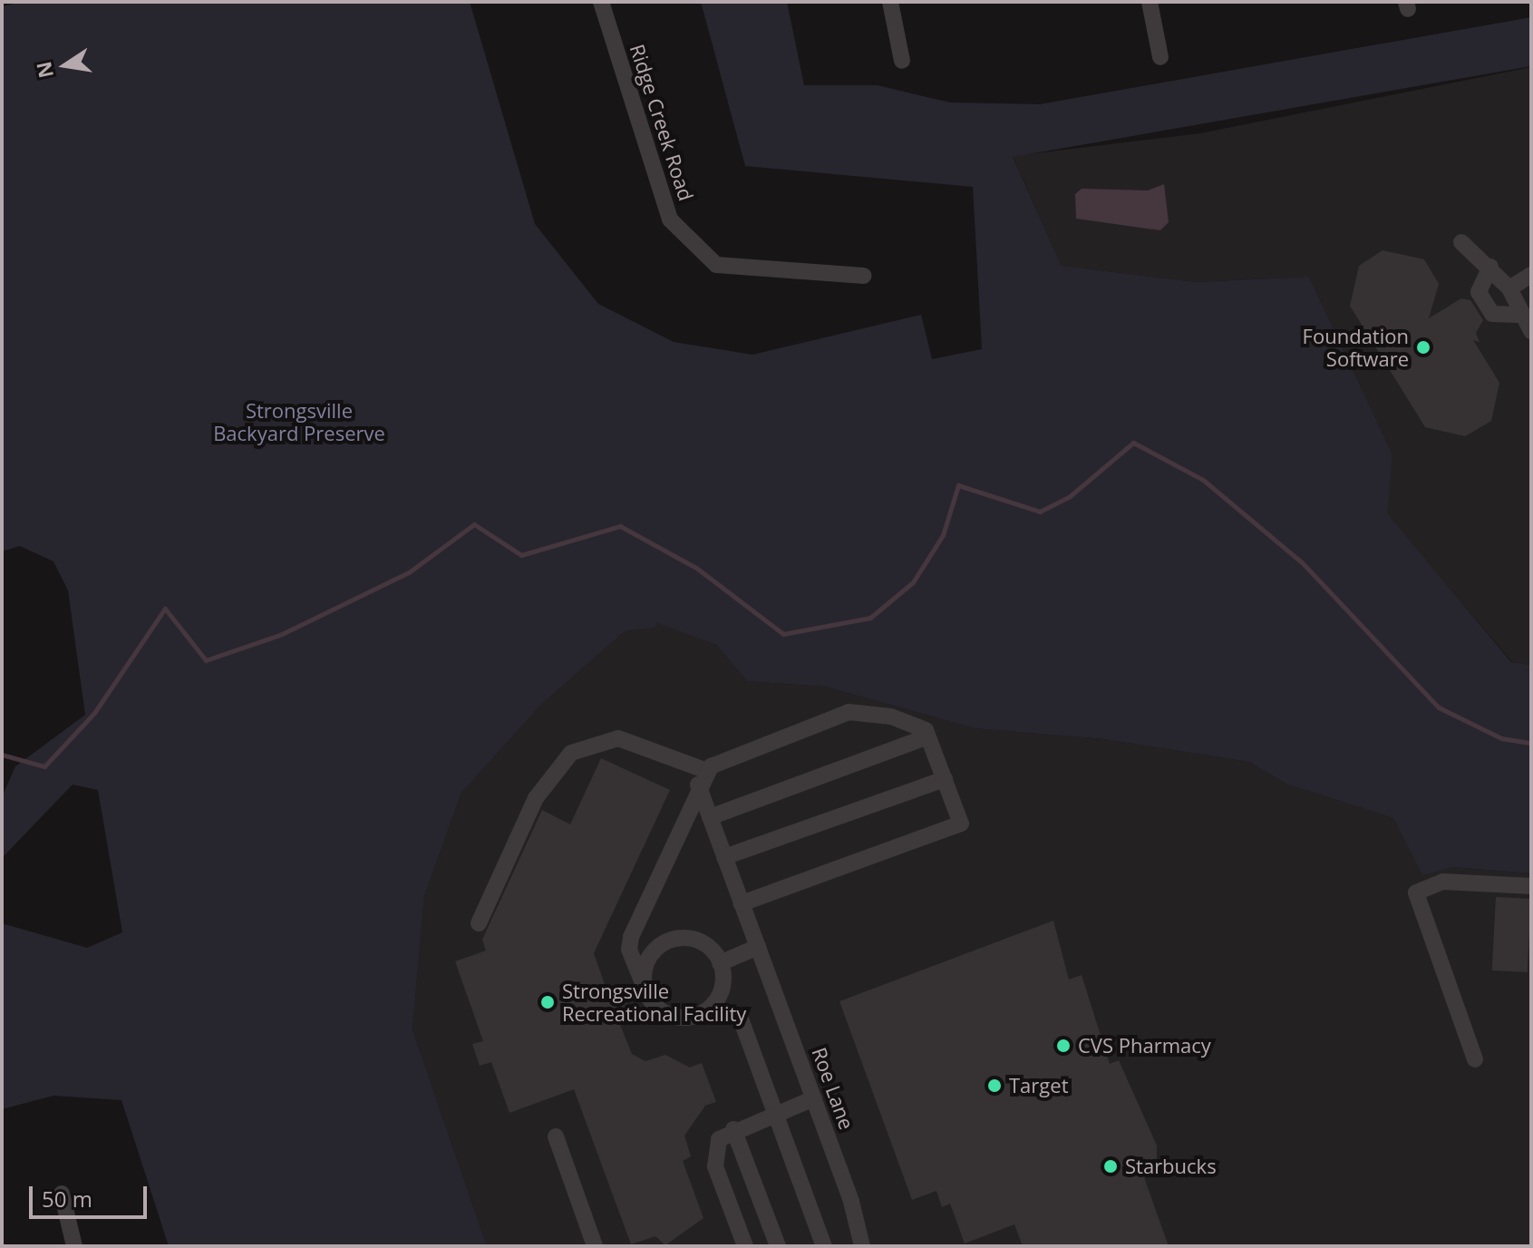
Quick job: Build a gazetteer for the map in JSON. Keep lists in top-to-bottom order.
{
  "streets": {
    "street": ["Ridge Creek Road", "Roe Lane"]
  },
  "parks": ["Strongsville Backyard Preserve"],
  "places": [
    "Foundation Software",
    "Strongsville Recreational Facility",
    "CVS Pharmacy",
    "Target",
    "Starbucks"
  ],
  "scale_bar": "50 m",
  "north": "left"
}
